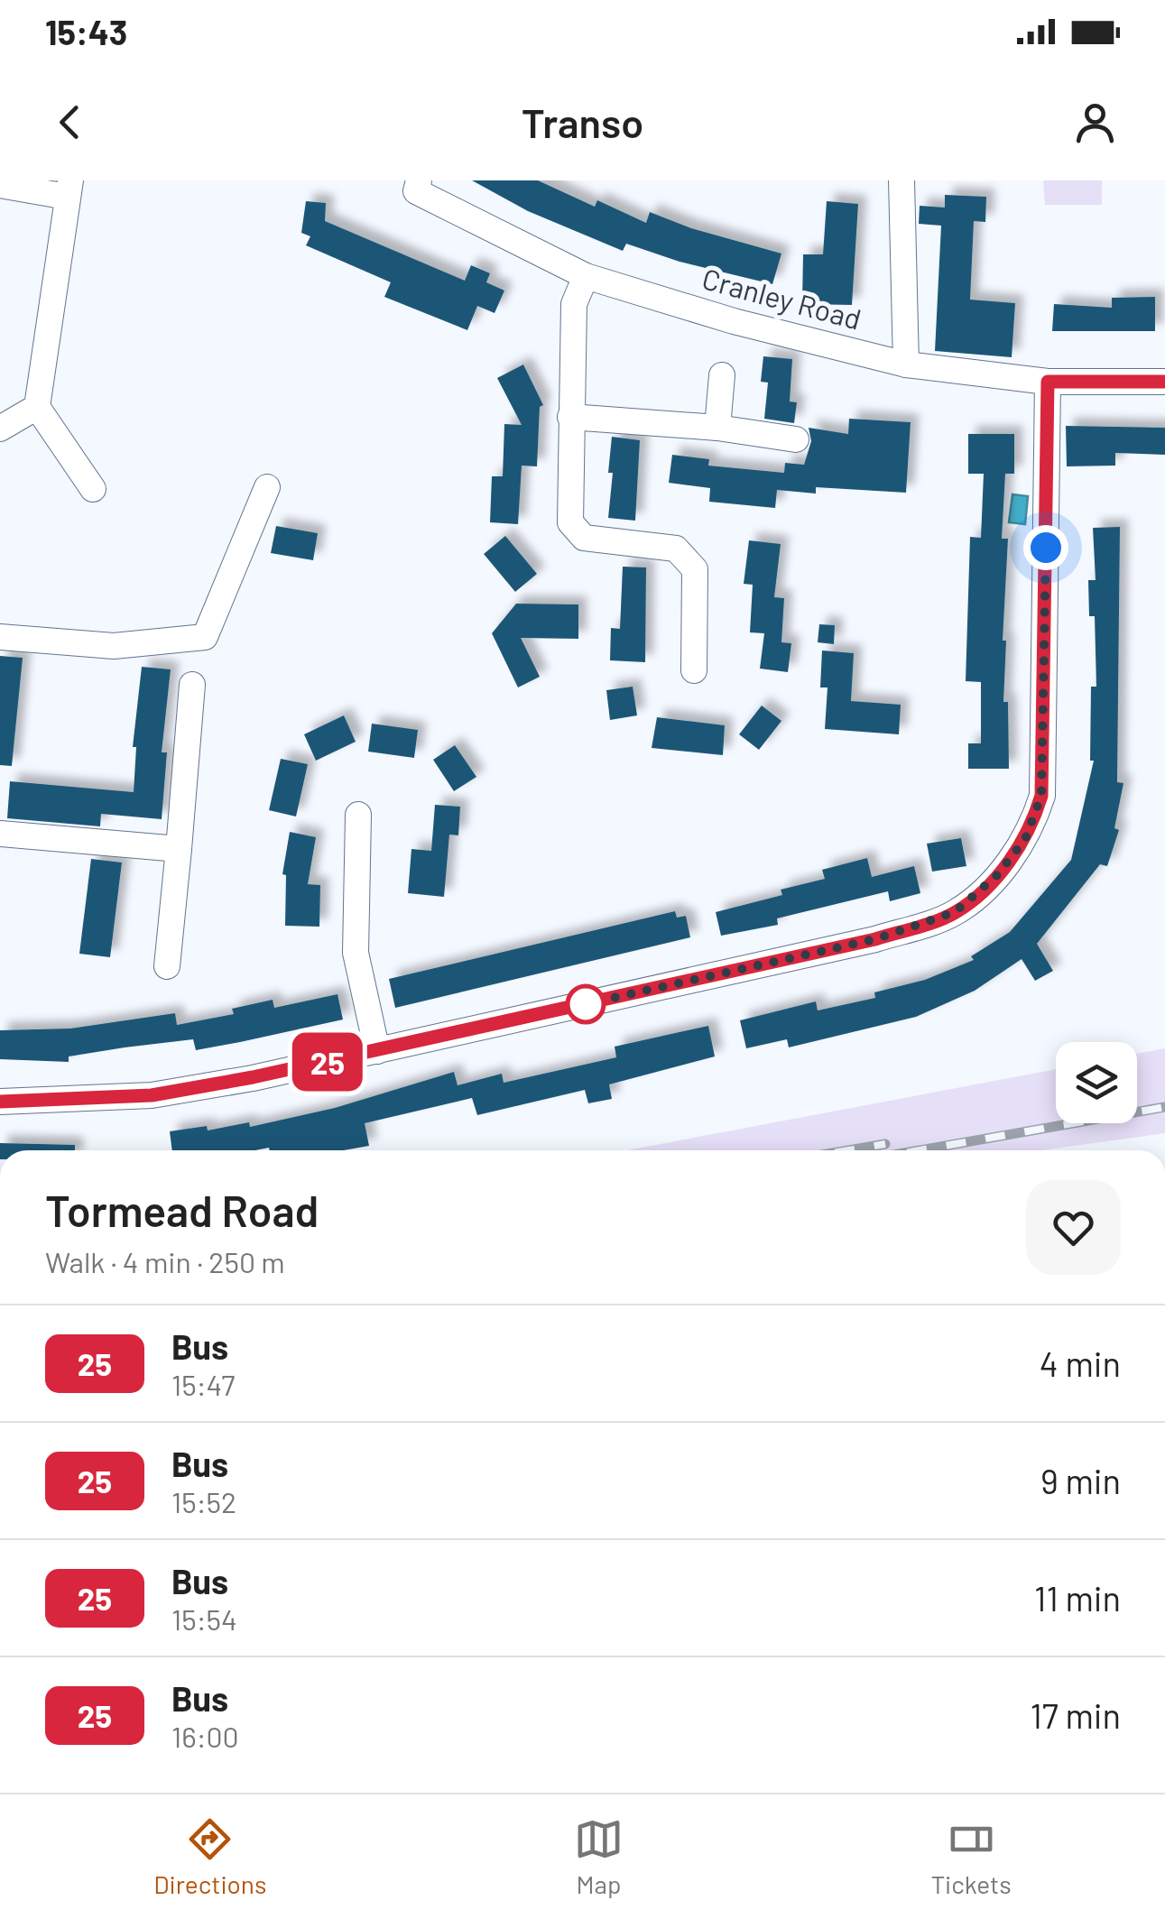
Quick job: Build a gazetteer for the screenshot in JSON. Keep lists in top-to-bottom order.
{
  "streets": {
    "street": ["Cranley Road"]
  },
  "lines": ["bus line 25"],
  "page": {
    "status": "15:43",
    "header": "Transo",
    "on_map": "25",
    "heading": ["Tormead Road", "Walk · 4 min · 250 m"],
    "list": [
      {
        "mark": "25",
        "name": "Bus",
        "note": "15:47",
        "value": "4 min"
      },
      {
        "mark": "25",
        "name": "Bus",
        "note": "15:52",
        "value": "9 min"
      },
      {
        "mark": "25",
        "name": "Bus",
        "note": "15:54",
        "value": "11 min"
      },
      {
        "mark": "25",
        "name": "Bus",
        "note": "16:00",
        "value": "17 min"
      }
    ],
    "tabs": ["Directions", "Map", "Tickets"]
  }
}
